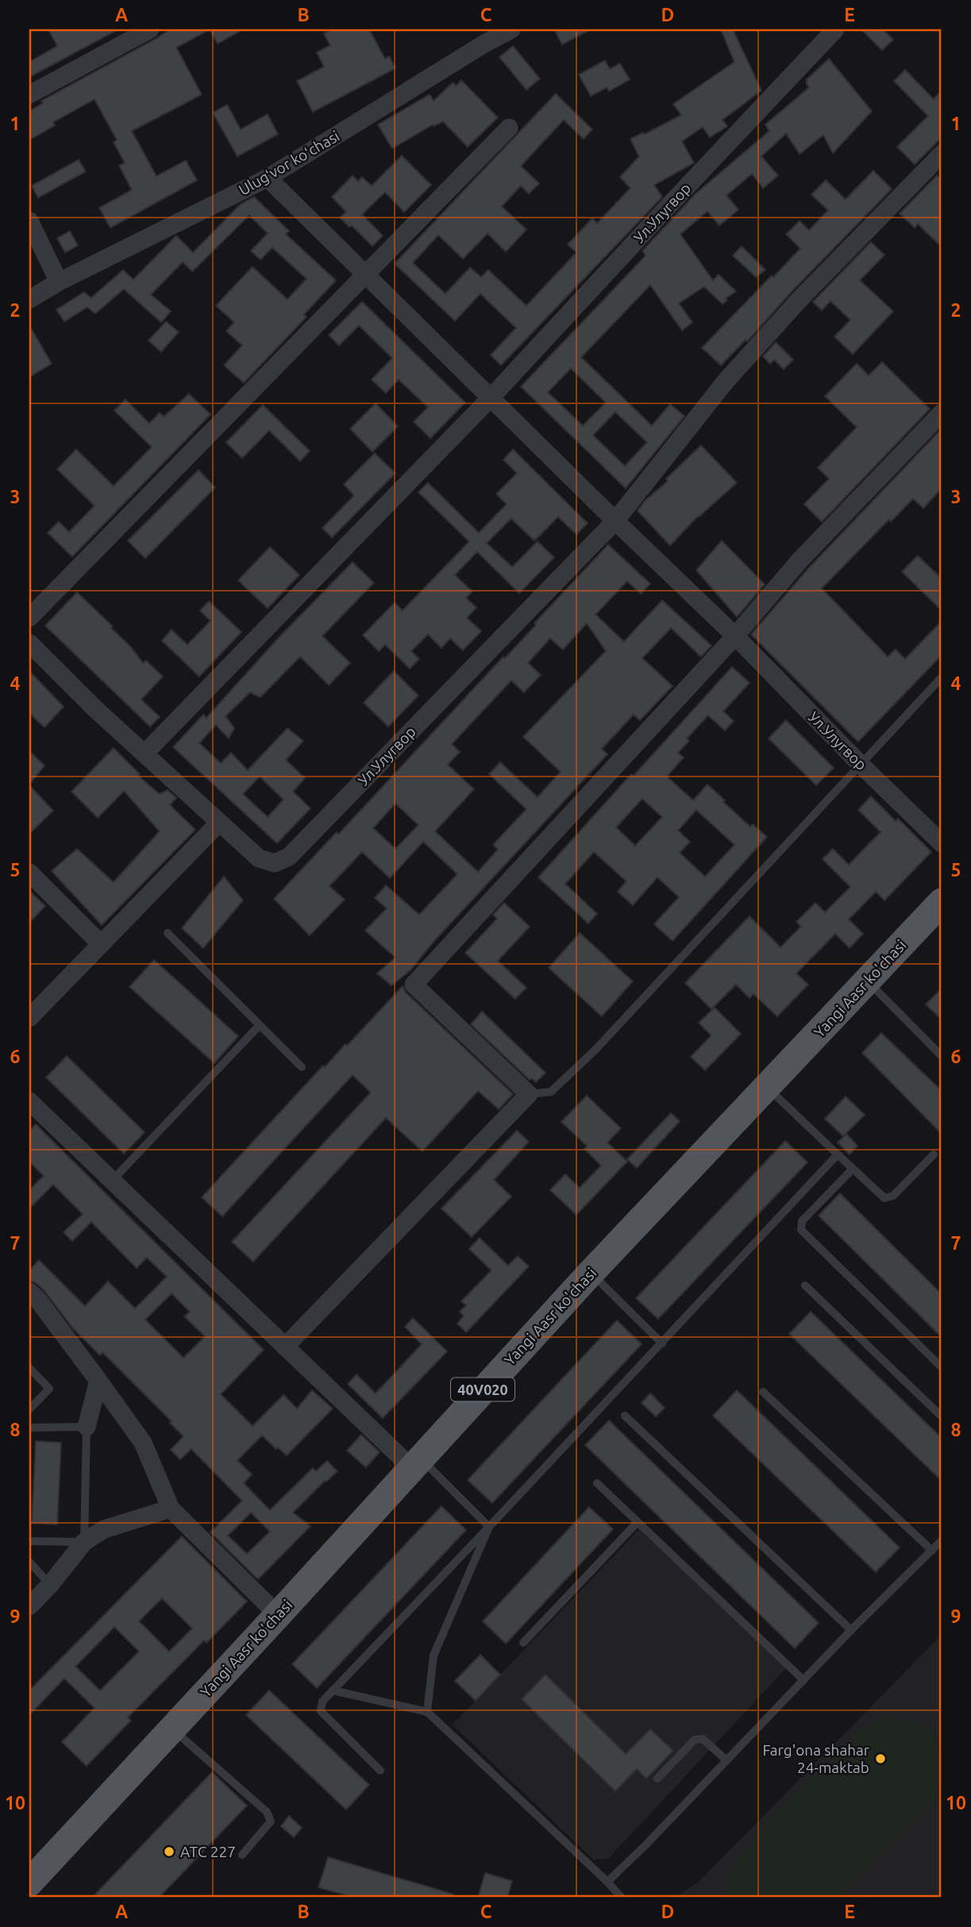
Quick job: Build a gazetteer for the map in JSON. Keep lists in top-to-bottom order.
{
  "streets": {
    "main road": ["Yangi Aasr ko'chasi", "40V020"],
    "street": ["Ulugʻvor koʻchasi", "Ул.Улугвор"]
  },
  "crossings": [
    ["Ulugʻvor koʻchasi", "Ул.Улугвор"]
  ],
  "places": ["Farg'ona shahar 24-maktab", "АТС 227"],
  "grid": {
    "columns": [
      "A",
      "B",
      "C",
      "D",
      "E"
    ],
    "rows": [
      "1",
      "2",
      "3",
      "4",
      "5",
      "6",
      "7",
      "8",
      "9",
      "10"
    ]
  }
}
